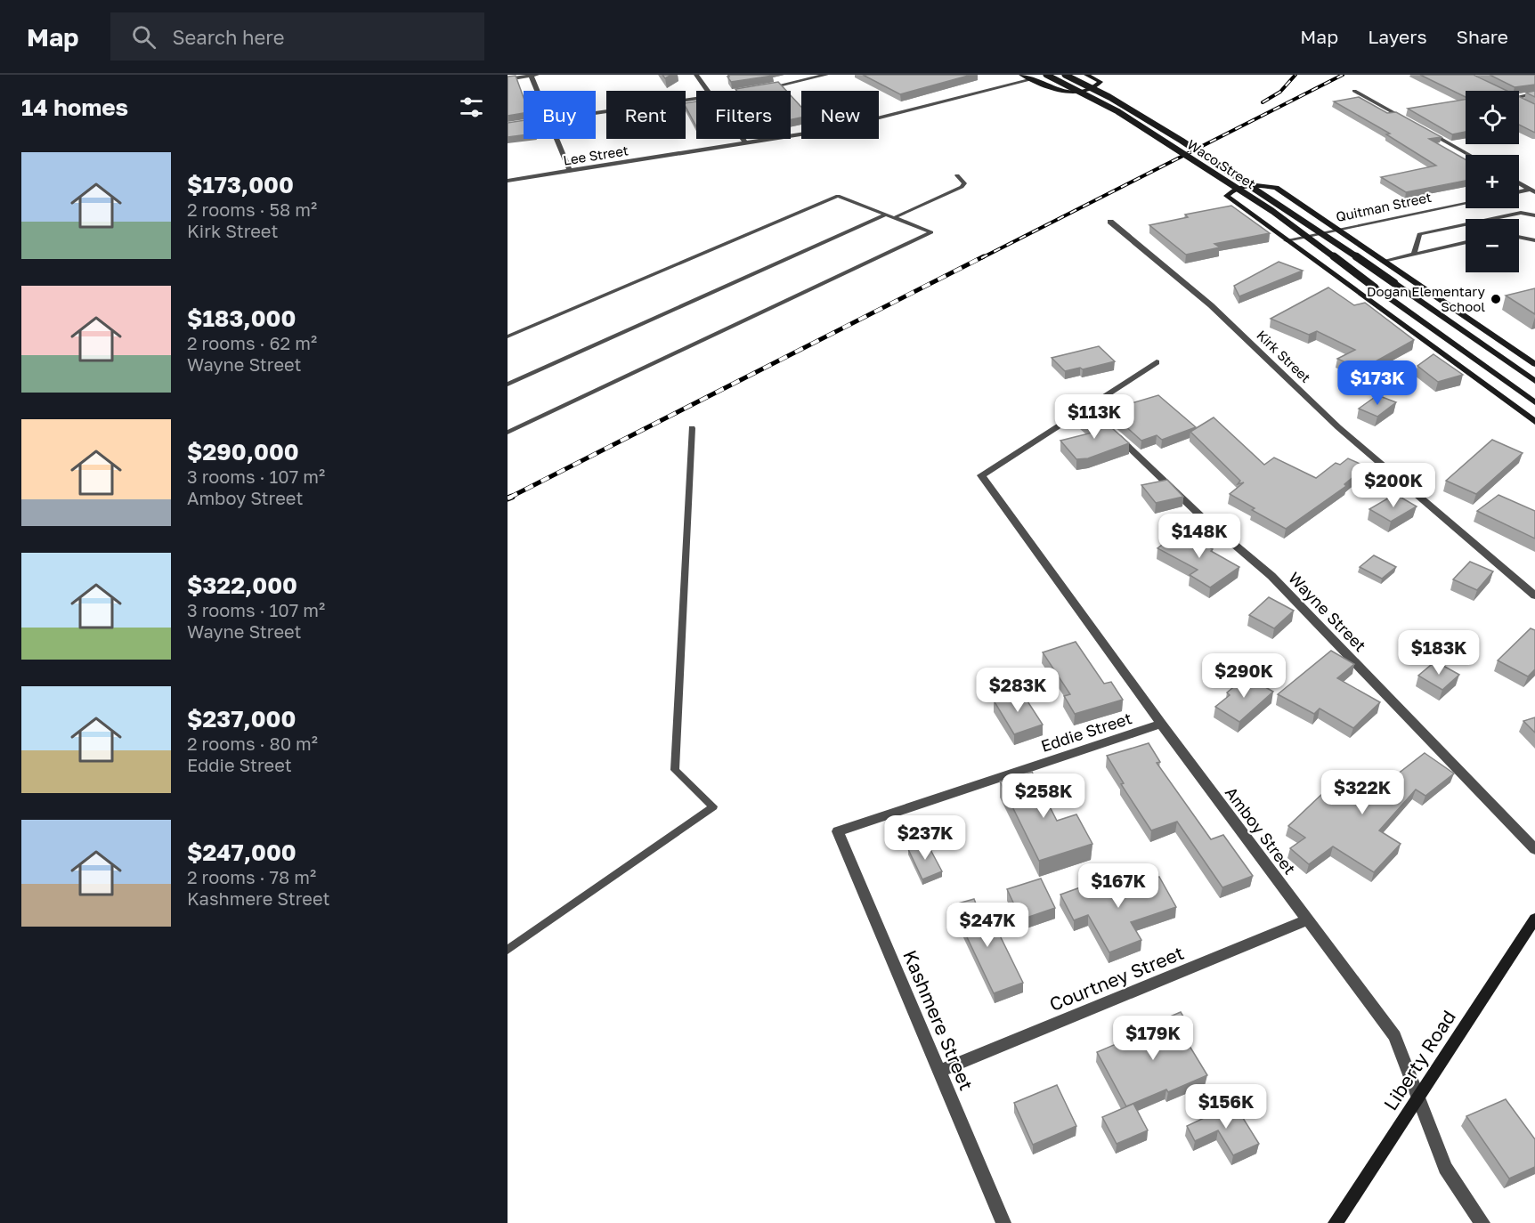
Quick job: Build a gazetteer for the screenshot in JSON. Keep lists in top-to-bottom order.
{
  "streets": {
    "main road": ["Waco Street", "Liberty Road"],
    "street": [
      "Lee Street",
      "Quitman Street",
      "Kirk Street",
      "Wayne Street",
      "Eddie Street",
      "Amboy Street",
      "Courtney Street",
      "Kashmere Street"
    ]
  },
  "crossings": [
    ["Eddie Street", "Amboy Street"],
    ["Eddie Street", "Kashmere Street"],
    ["Amboy Street", "Courtney Street"],
    ["Amboy Street", "Liberty Road"],
    ["Courtney Street", "Kashmere Street"]
  ],
  "places": ["Dogan Elementary School"],
  "page": {
    "header": "Map",
    "search": "Search here",
    "nav": ["Map", "Layers", "Share"],
    "heading": "14 homes",
    "map_buttons": ["+", "−"],
    "chip": [
      "Buy",
      "Rent",
      "Filters",
      "New"
    ],
    "list": [
      {
        "name": "$173,000",
        "note": "2 rooms · 58 m² · Kirk Street"
      },
      {
        "name": "$183,000",
        "note": "2 rooms · 62 m² · Wayne Street"
      },
      {
        "name": "$290,000",
        "note": "3 rooms · 107 m² · Amboy Street"
      },
      {
        "name": "$322,000",
        "note": "3 rooms · 107 m² · Wayne Street"
      },
      {
        "name": "$237,000",
        "note": "2 rooms · 80 m² · Eddie Street"
      },
      {
        "name": "$247,000",
        "note": "2 rooms · 78 m² · Kashmere Street"
      }
    ],
    "price": [
      "$173K",
      "$113K",
      "$200K",
      "$148K",
      "$183K",
      "$290K",
      "$283K",
      "$322K",
      "$258K",
      "$237K",
      "$167K",
      "$247K",
      "$179K",
      "$156K"
    ]
  }
}
